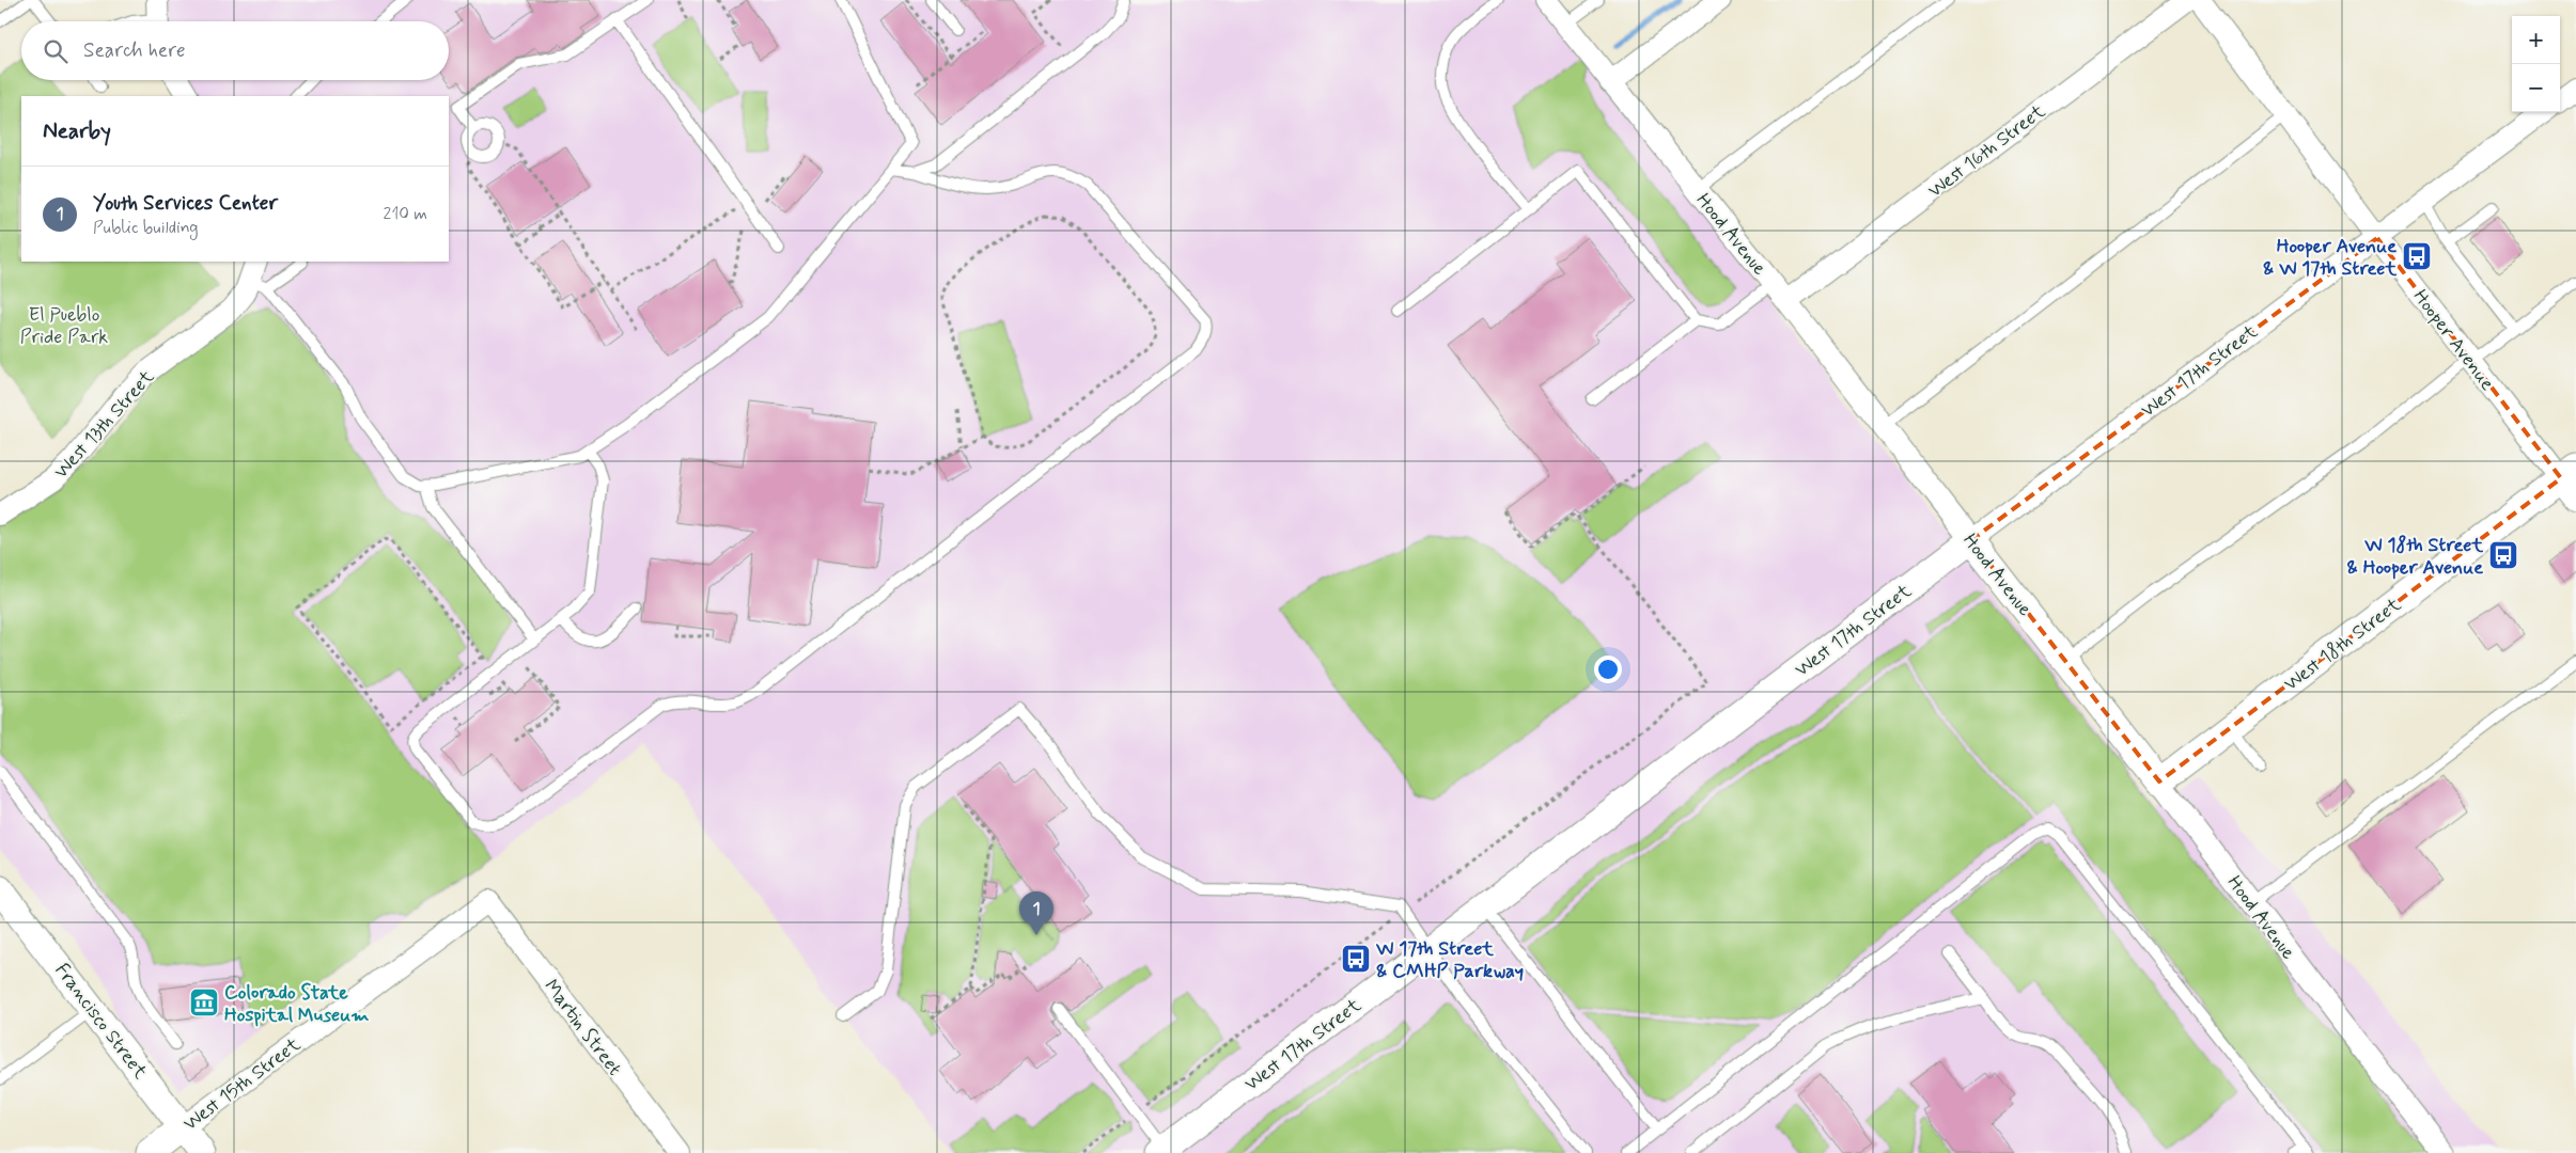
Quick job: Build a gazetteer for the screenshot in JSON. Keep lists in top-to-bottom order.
{
  "streets": {
    "street": [
      "West 16th Street",
      "Hood Avenue",
      "Hooper Avenue",
      "West 17th Street",
      "West 13th Street",
      "West 18th Street",
      "Francisco Street",
      "Martin Street",
      "West 15th Street"
    ]
  },
  "crossings": [
    ["West 16th Street", "Hood Avenue"],
    ["Hood Avenue", "West 17th Street"],
    ["Hood Avenue", "West 18th Street"],
    ["Hooper Avenue", "West 17th Street"],
    ["Hooper Avenue", "West 18th Street"],
    ["Francisco Street", "West 15th Street"],
    ["Martin Street", "West 15th Street"]
  ],
  "parks": ["El Pueblo Pride Park"],
  "places": {
    "bus stop": ["Hooper Avenue & W 17th Street", "W 18th Street & Hooper Avenue", "W 17th Street & CMHP Parkway"],
    "museum": ["Colorado State Hospital Museum"]
  },
  "page": {
    "map_buttons": ["+", "−"],
    "search": "Search here",
    "heading": "Nearby",
    "list": [
      {
        "mark": "1",
        "name": "Youth Services Center",
        "note": "Public building",
        "value": "210 m"
      }
    ],
    "pins": "1"
  }
}
